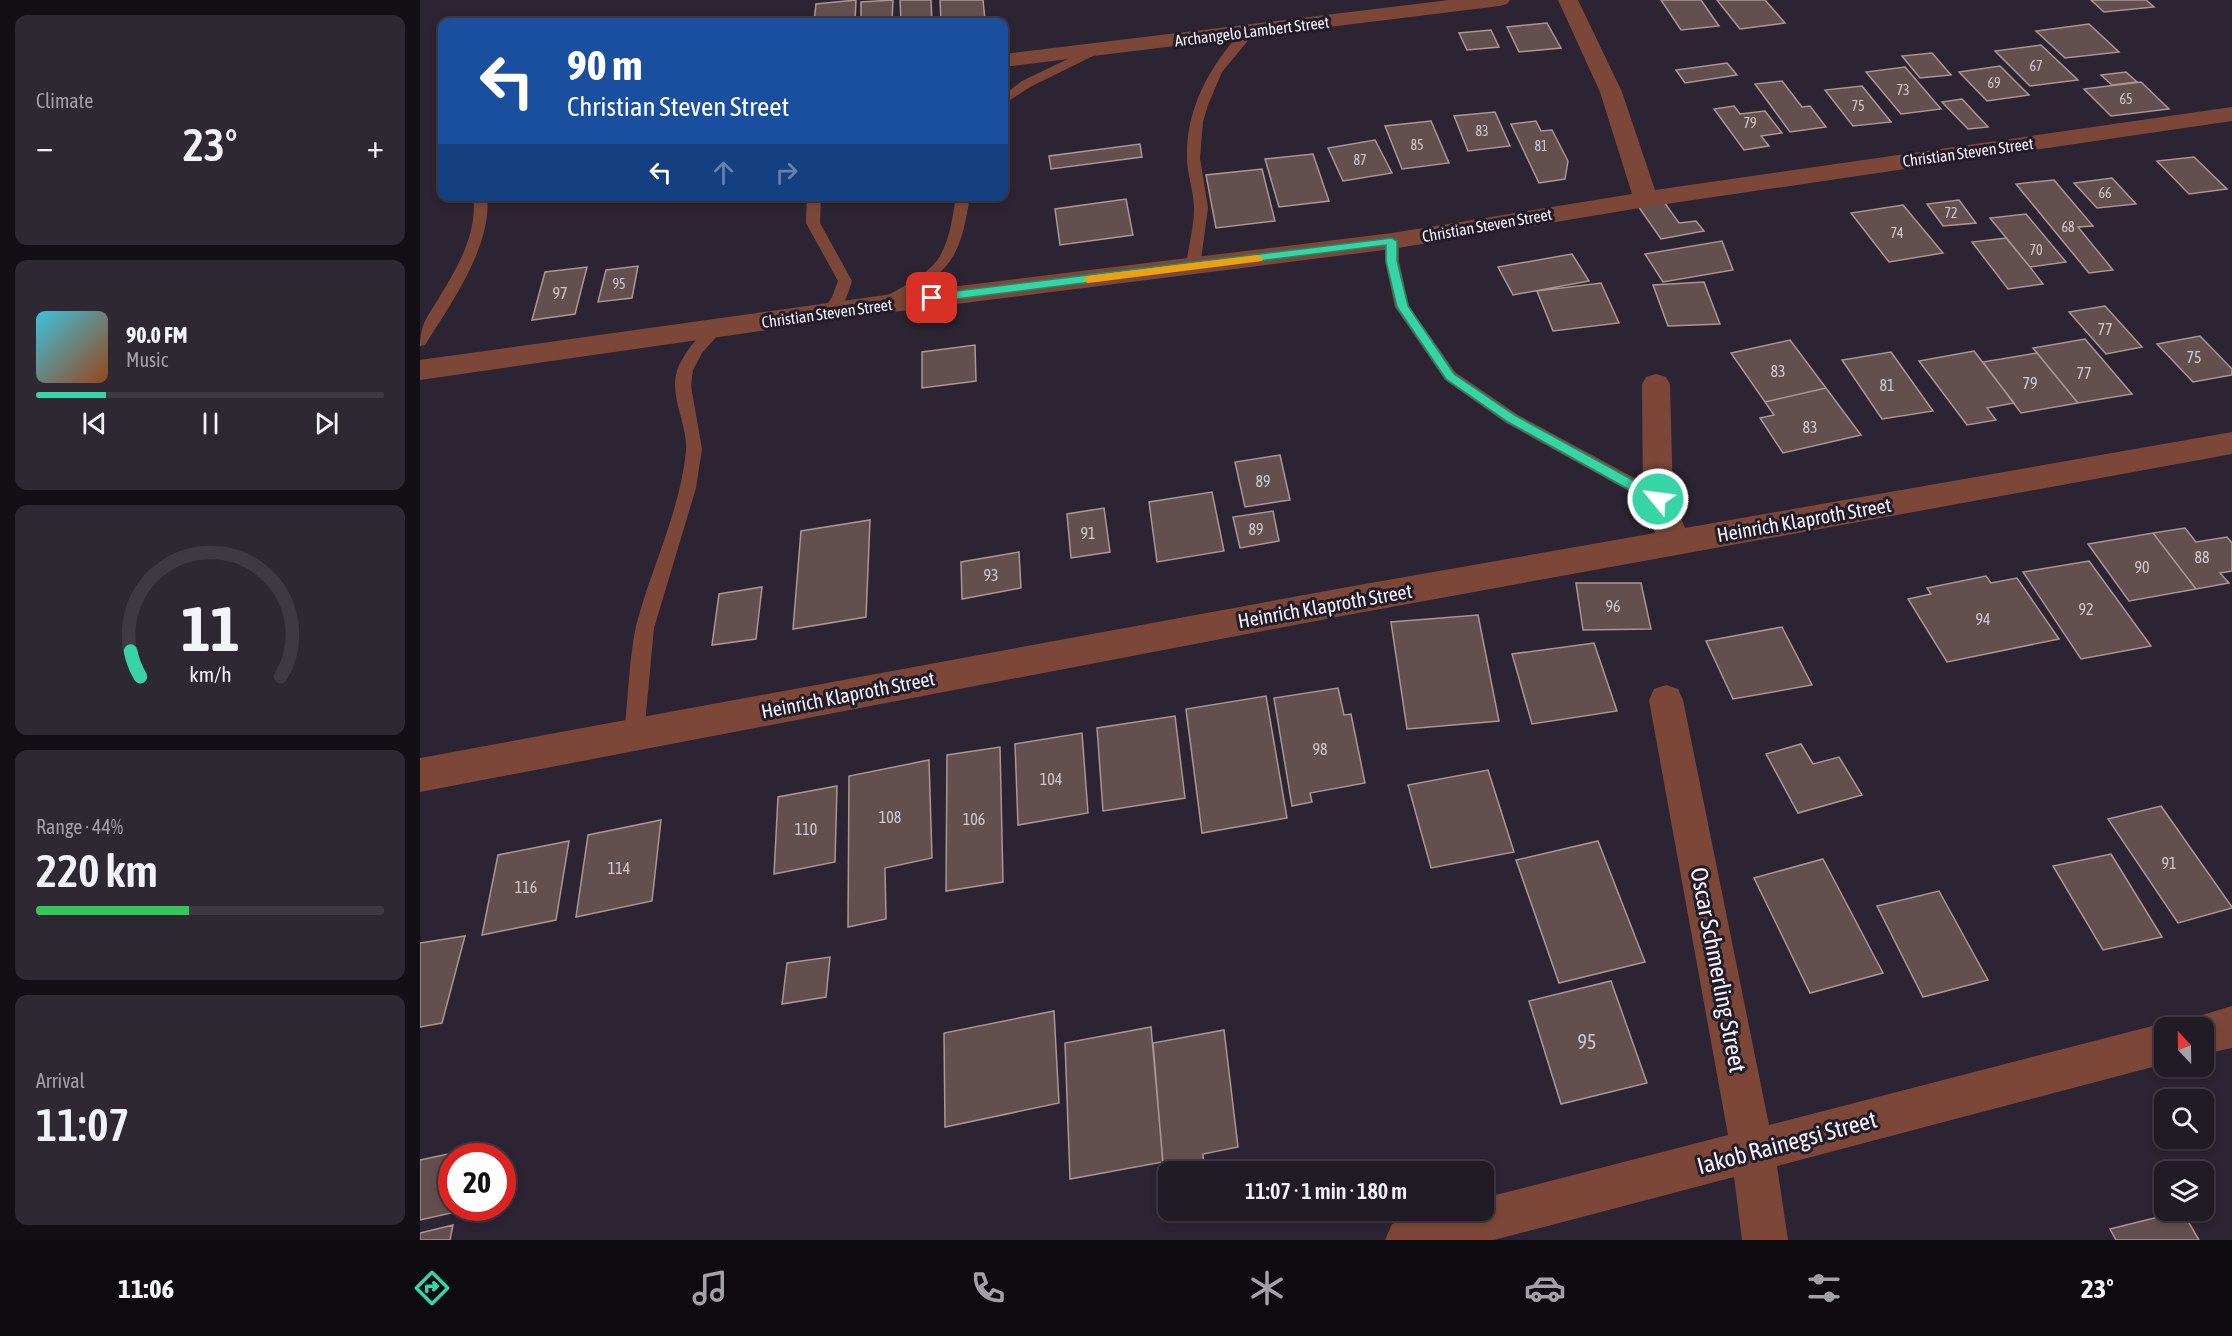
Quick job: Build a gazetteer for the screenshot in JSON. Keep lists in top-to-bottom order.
{
  "streets": {
    "street": [
      "Archangelo Lambert Street",
      "Christian Steven Street",
      "Heinrich Klaproth Street",
      "Oscar Schmerling Street",
      "Iakob Rainegsi Street"
    ]
  },
  "crossings": [
    ["Oscar Schmerling Street", "Iakob Rainegsi Street"]
  ],
  "house_numbers": [
    "67",
    "69",
    "73",
    "65",
    "75",
    "79",
    "83",
    "85",
    "81",
    "87",
    "66",
    "72",
    "68",
    "74",
    "70",
    "95",
    "97",
    "77",
    "75",
    "83",
    "77",
    "79",
    "81",
    "83",
    "89",
    "89",
    "91",
    "88",
    "90",
    "93",
    "96",
    "92",
    "94",
    "98",
    "104",
    "108",
    "106",
    "110",
    "91",
    "114",
    "116",
    "95"
  ],
  "north": "top",
  "page": {
    "tile": [
      "Climate",
      ["Range · 44%", "220 km"],
      ["Arrival", "11:07"]
    ],
    "turn": ["90 m", "Christian Steven Street"],
    "heat": ["−", "23°", "+"],
    "song": ["90.0 FM", "Music"],
    "limit": "20",
    "trip": "11:07 · 1 min · 180 m",
    "tabs": ["11:06", "23°"],
    "gauge": ["11", "km/h"]
  }
}
